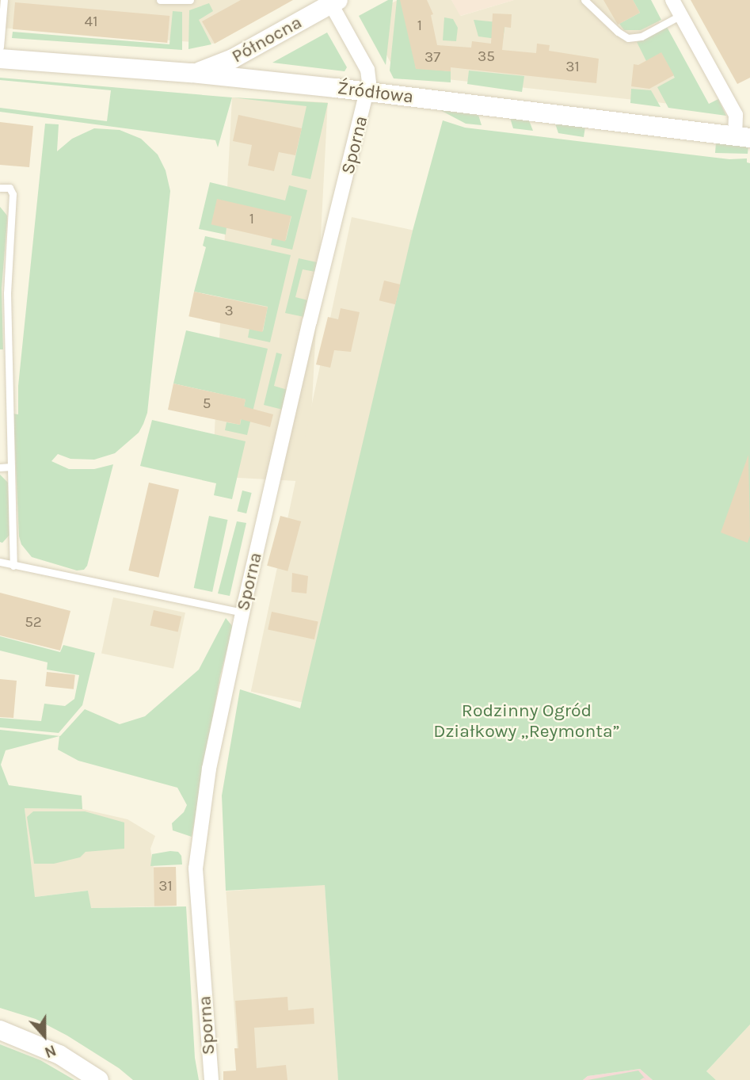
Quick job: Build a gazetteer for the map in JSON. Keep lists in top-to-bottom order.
{
  "streets": {
    "street": ["Północna", "Źródłowa", "Sporna"]
  },
  "crossings": [
    ["Północna", "Źródłowa"],
    ["Źródłowa", "Sporna"]
  ],
  "parks": ["Rodzinny Ogród Działkowy „Reymonta”"],
  "house_numbers": [
    "41",
    "1",
    "35",
    "37",
    "31",
    "1",
    "3",
    "5",
    "52",
    "31"
  ],
  "north": "bottom"
}
